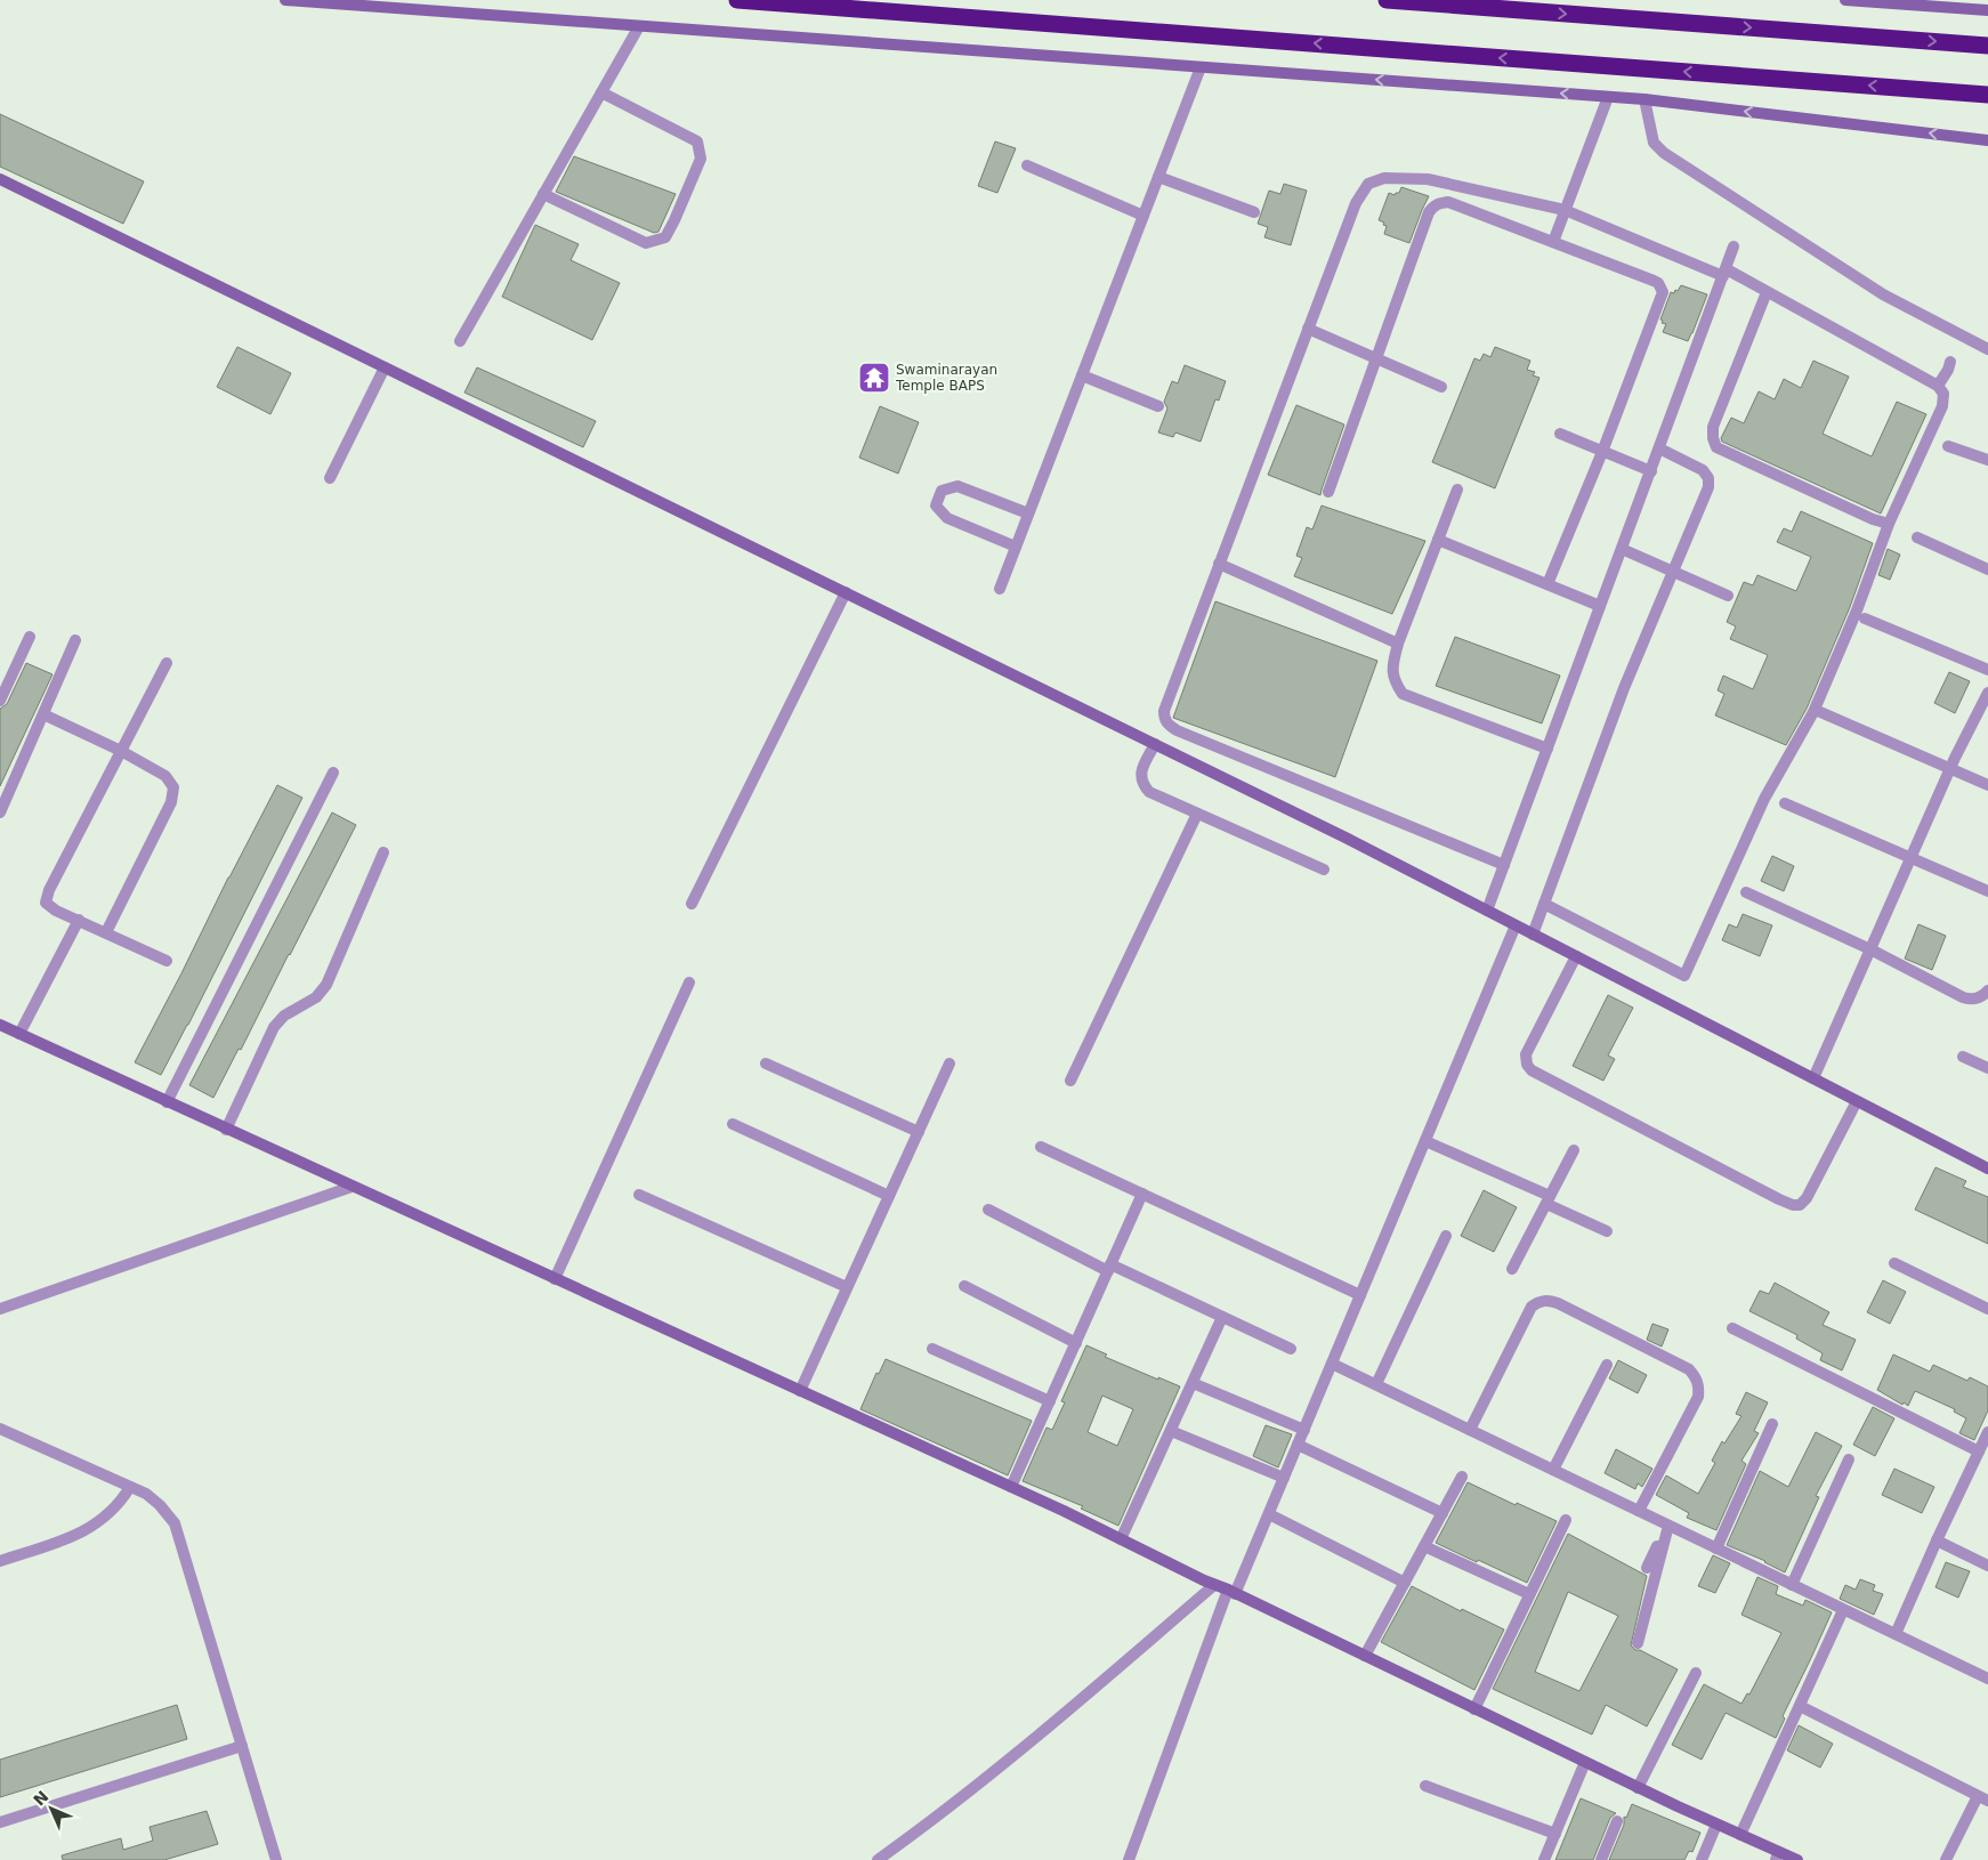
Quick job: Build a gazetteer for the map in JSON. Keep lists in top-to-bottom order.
{
  "places": {
    "temple": ["Swaminarayan Temple BAPS"]
  },
  "north": "top left"
}
